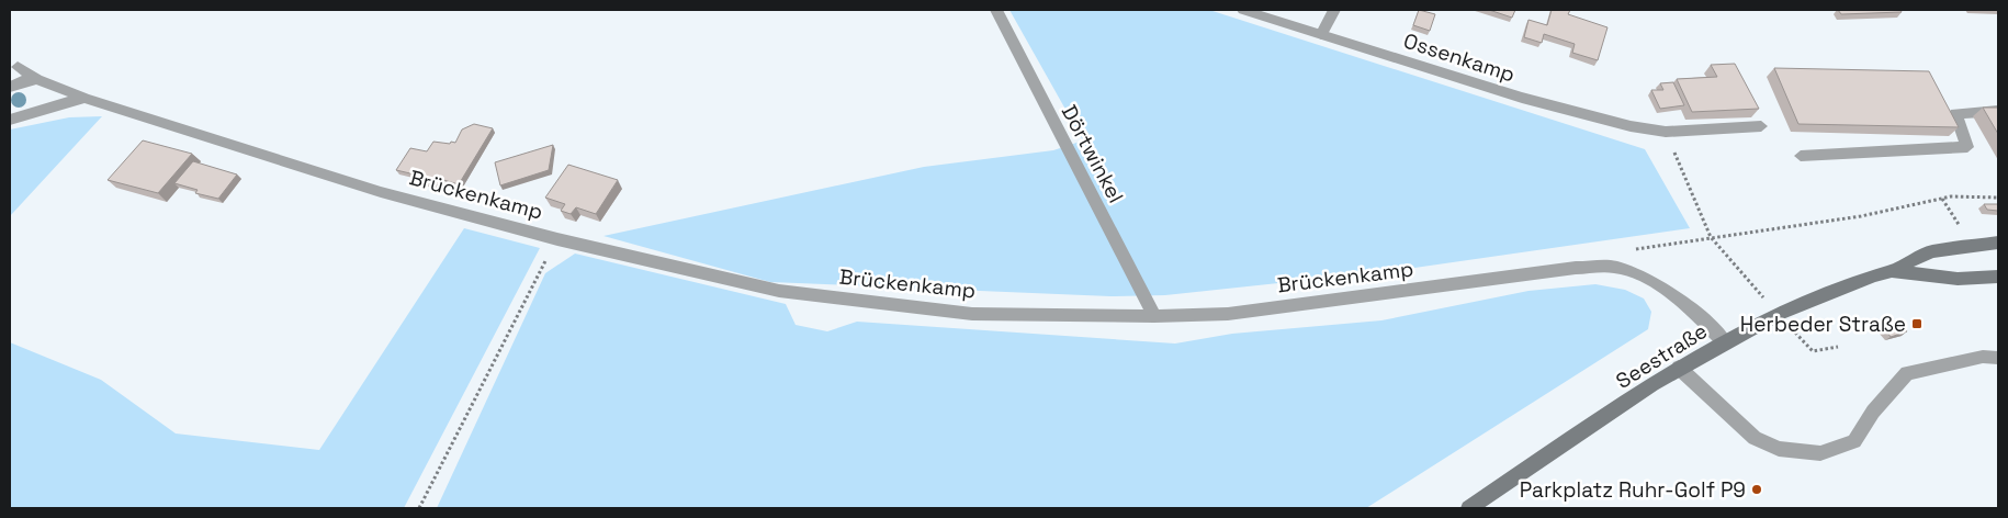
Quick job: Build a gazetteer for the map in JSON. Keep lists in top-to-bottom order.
{
  "streets": {
    "main road": ["Seestraße"],
    "street": ["Ossenkamp", "Dörtwinkel", "Brückenkamp"]
  },
  "crossings": [
    ["Dörtwinkel", "Brückenkamp"],
    ["Brückenkamp", "Seestraße"]
  ],
  "places": {
    "transit": ["Herbeder Straße"],
    "other": ["Parkplatz Ruhr-Golf P9"]
  }
}
